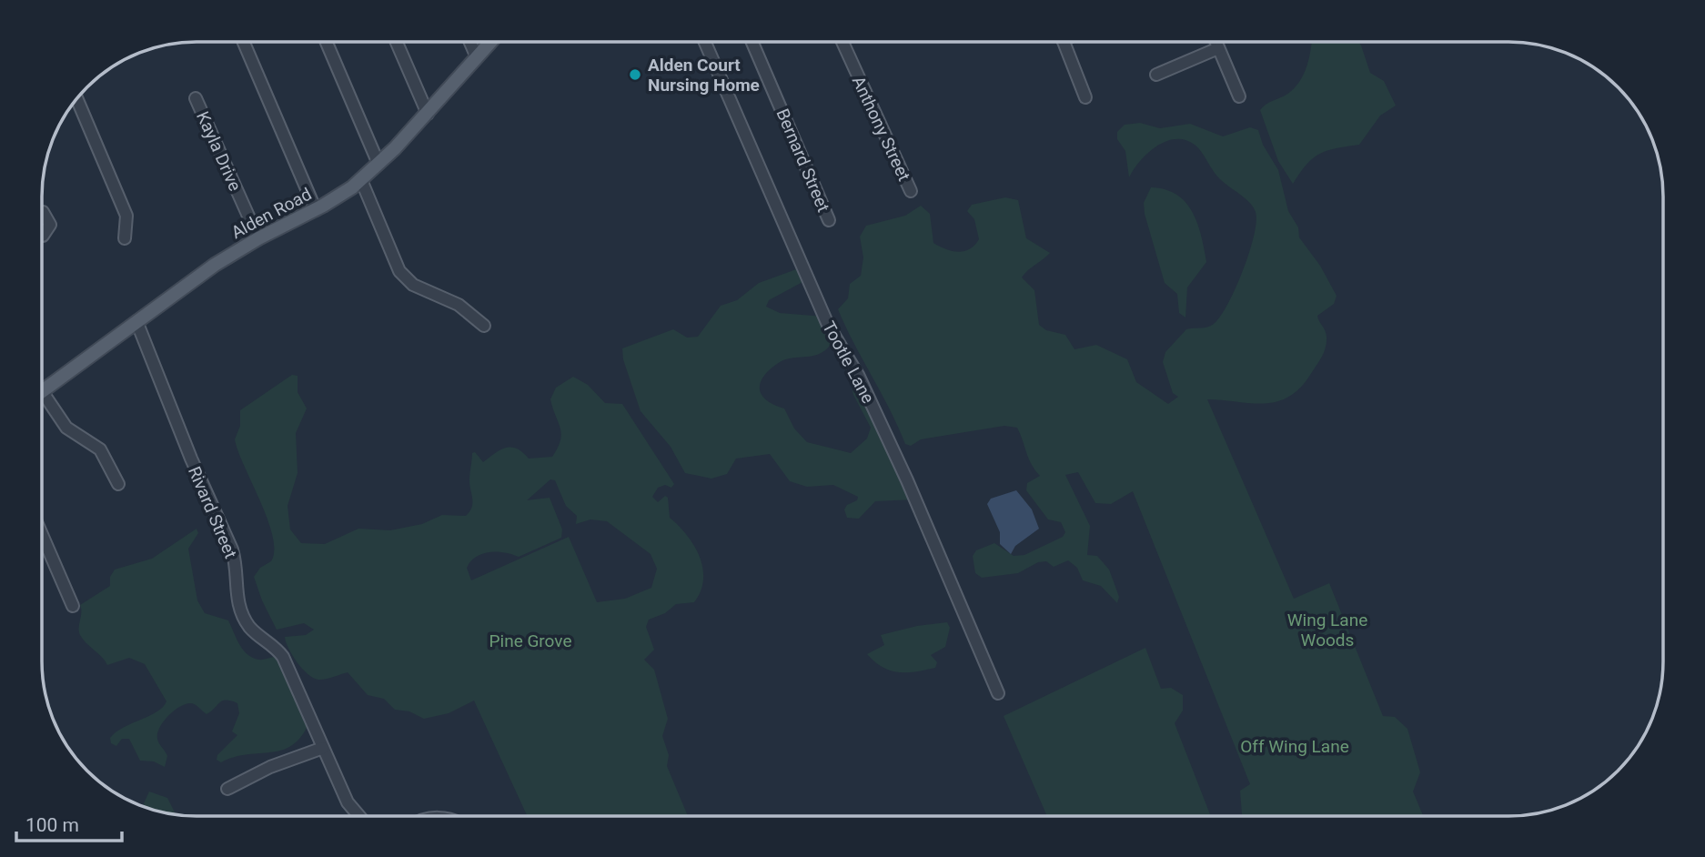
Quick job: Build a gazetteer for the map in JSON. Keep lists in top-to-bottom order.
{
  "streets": {
    "main road": ["Alden Road"],
    "street": [
      "Anthony Street",
      "Kayla Drive",
      "Bernard Street",
      "Tootle Lane",
      "Rivard Street"
    ]
  },
  "crossings": [
    ["Kayla Drive", "Alden Road"],
    ["Alden Road", "Rivard Street"]
  ],
  "parks": ["Wing Lane Woods", "Pine Grove", "Off Wing Lane"],
  "places": ["Alden Court Nursing Home"],
  "scale_bar": "100 m"
}
